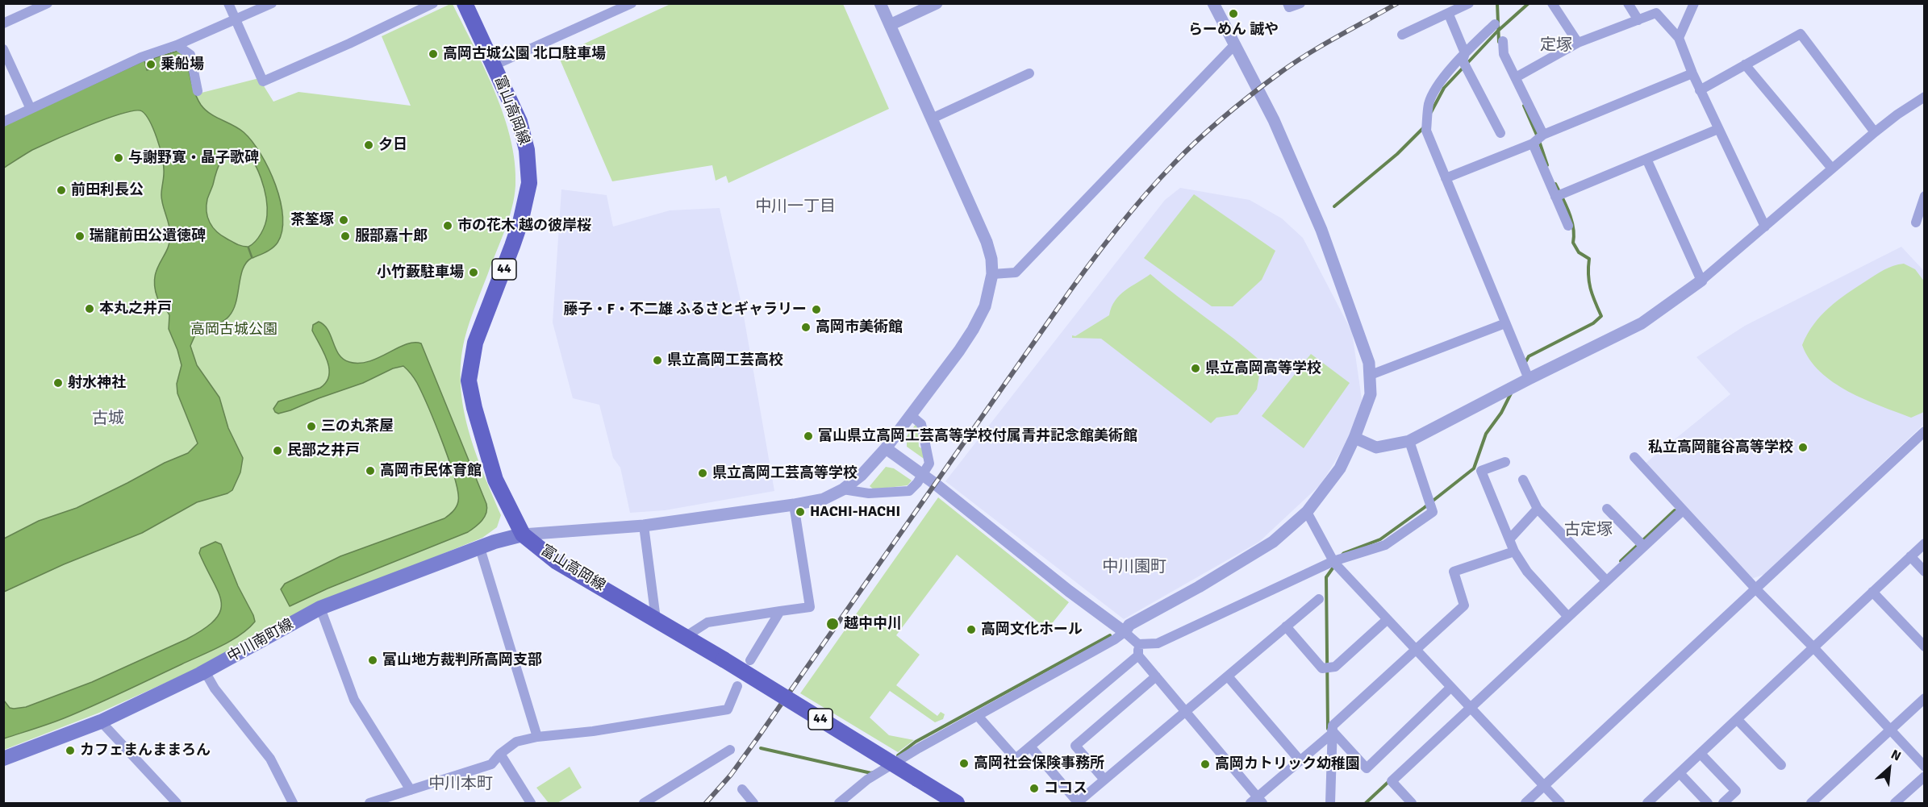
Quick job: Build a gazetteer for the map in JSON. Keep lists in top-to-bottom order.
{
  "streets": {
    "main road": ["富山高岡線", "44", "中川南町線"]
  },
  "crossings": [
    ["富山高岡線", "中川南町線"]
  ],
  "districts": [
    "定塚",
    "中川一丁目",
    "古城",
    "古定塚",
    "中川園町",
    "中川本町"
  ],
  "parks": ["高岡古城公園"],
  "places": [
    "らーめん 誠や",
    "高岡古城公園 北口駐車場",
    "乗船場",
    "夕日",
    "与謝野寛・晶子歌碑",
    "前田利長公",
    "茶筌塚",
    "市の花木 越の彼岸桜",
    "瑞龍前田公遺徳碑",
    "服部嘉十郎",
    "小竹藪駐車場",
    "本丸之井戸",
    "藤子・F・不二雄 ふるさとギャラリー",
    "高岡市美術館",
    "県立高岡工芸高校",
    "県立高岡高等学校",
    "射水神社",
    "三の丸茶屋",
    "富山県立高岡工芸高等学校付属青井記念館美術館",
    "私立高岡龍谷高等学校",
    "民部之井戸",
    "高岡市民体育館",
    "県立高岡工芸高等学校",
    "HACHI-HACHI",
    "越中中川",
    "高岡文化ホール",
    "富山地方裁判所高岡支部",
    "カフェまんままろん",
    "高岡社会保険事務所",
    "高岡カトリック幼稚園",
    "ココス"
  ],
  "north": "top right"
}
